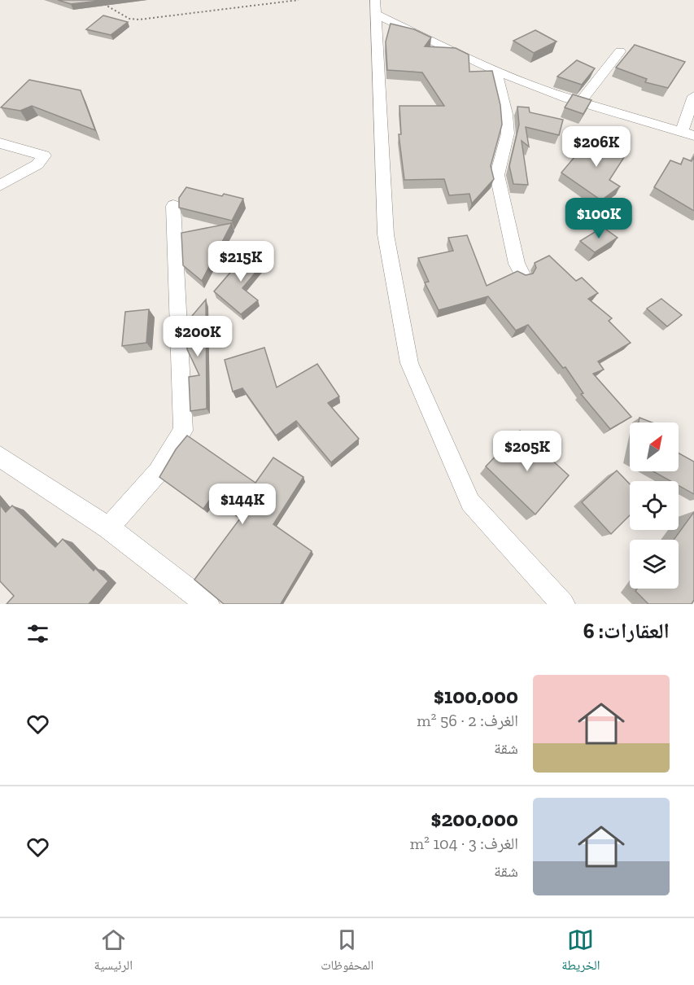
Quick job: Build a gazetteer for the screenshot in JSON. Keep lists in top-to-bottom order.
{
  "north": "top right",
  "page": {
    "price": [
      "$206K",
      "$100K",
      "$215K",
      "$200K",
      "$205K",
      "$144K"
    ],
    "heading": "العقارات: 6",
    "list": [
      {
        "name": "$100,000",
        "note": "الغرف: 2 · 56 m² · شقة"
      },
      {
        "name": "$200,000",
        "note": "الغرف: 3 · 104 m² · شقة"
      }
    ],
    "tabs": ["الخريطة", "المحفوظات", "الرئيسية"]
  }
}
